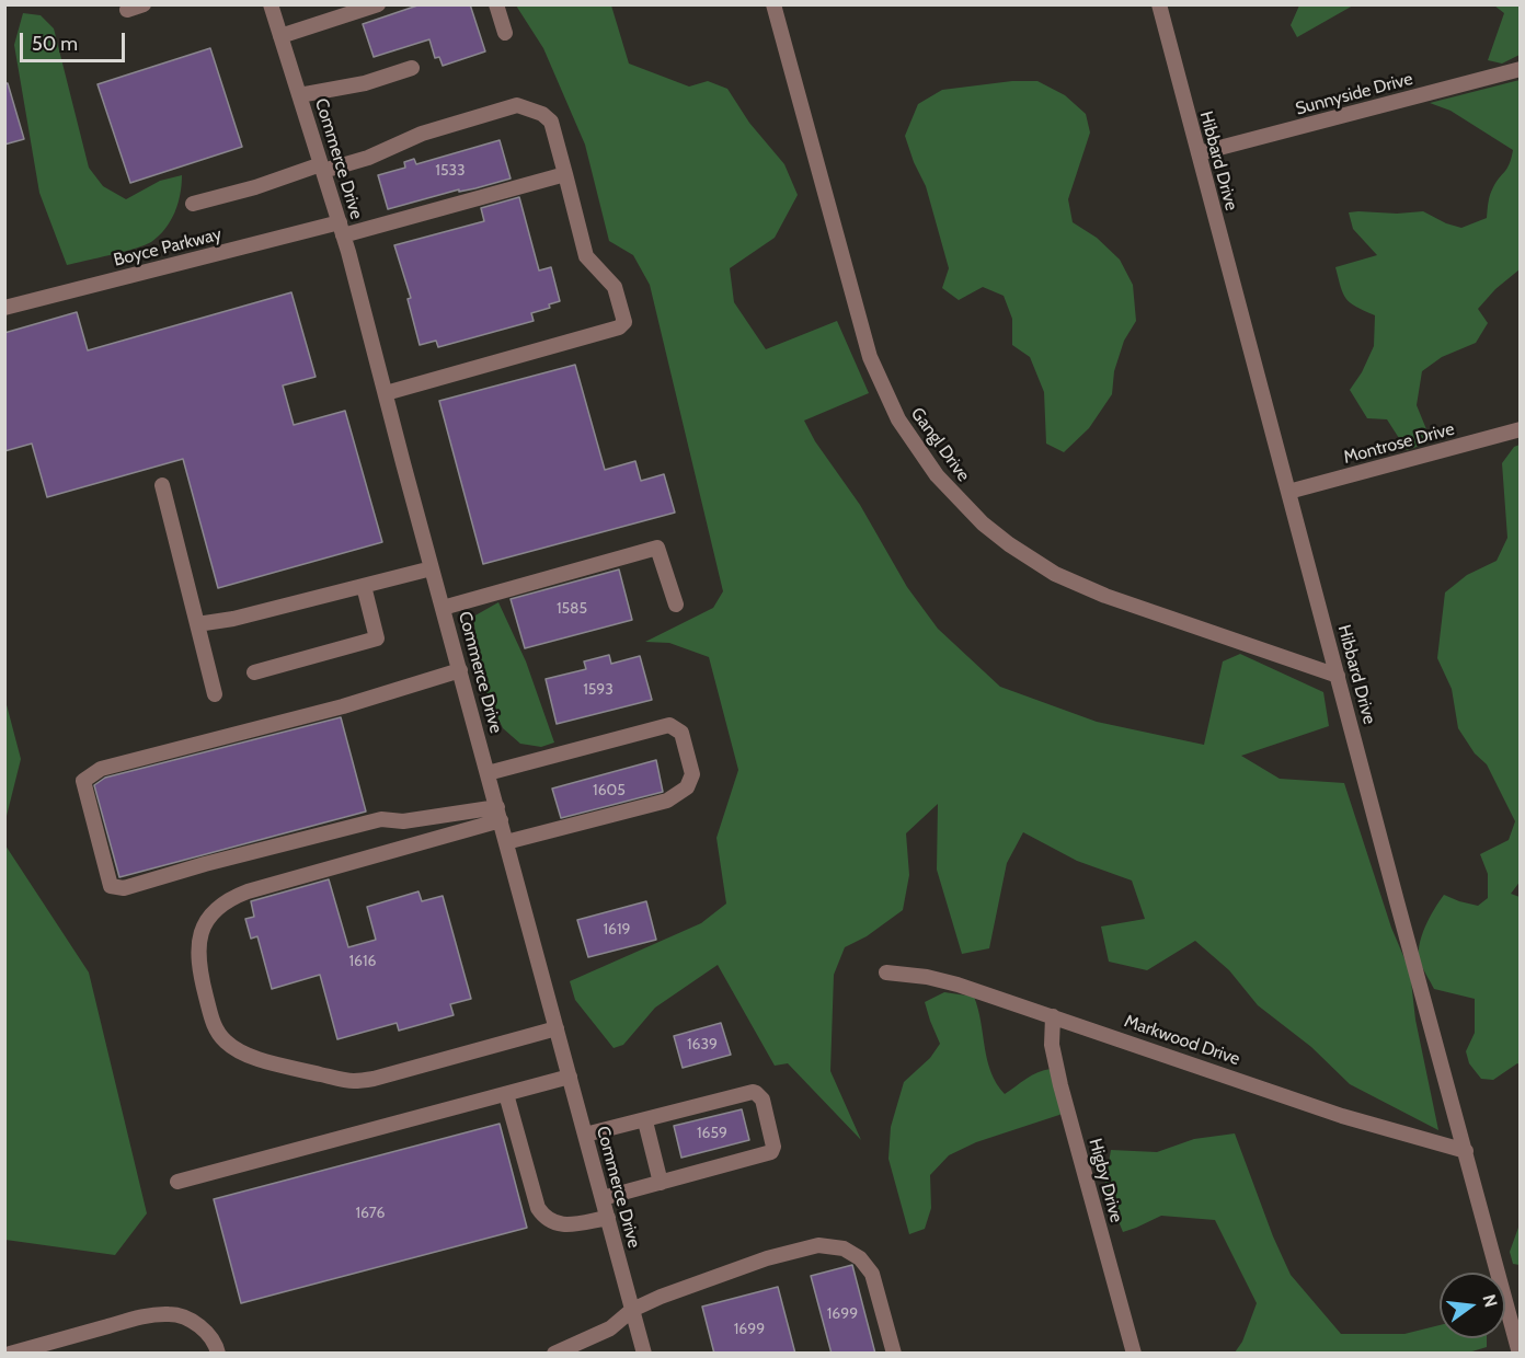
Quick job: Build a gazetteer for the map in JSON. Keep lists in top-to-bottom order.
{
  "streets": {
    "street": [
      "Sunnyside Drive",
      "Commerce Drive",
      "Hibbard Drive",
      "Boyce Parkway",
      "Montrose Drive",
      "Gangl Drive",
      "Markwood Drive",
      "Higby Drive"
    ]
  },
  "crossings": [
    ["Sunnyside Drive", "Hibbard Drive"],
    ["Commerce Drive", "Boyce Parkway"],
    ["Hibbard Drive", "Montrose Drive"],
    ["Hibbard Drive", "Gangl Drive"],
    ["Hibbard Drive", "Markwood Drive"],
    ["Markwood Drive", "Higby Drive"]
  ],
  "house_numbers": [
    "1533",
    "1585",
    "1593",
    "1605",
    "1619",
    "1616",
    "1639",
    "1659",
    "1676",
    "1699",
    "1699"
  ],
  "scale_bar": "50 m",
  "north": "right"
}
